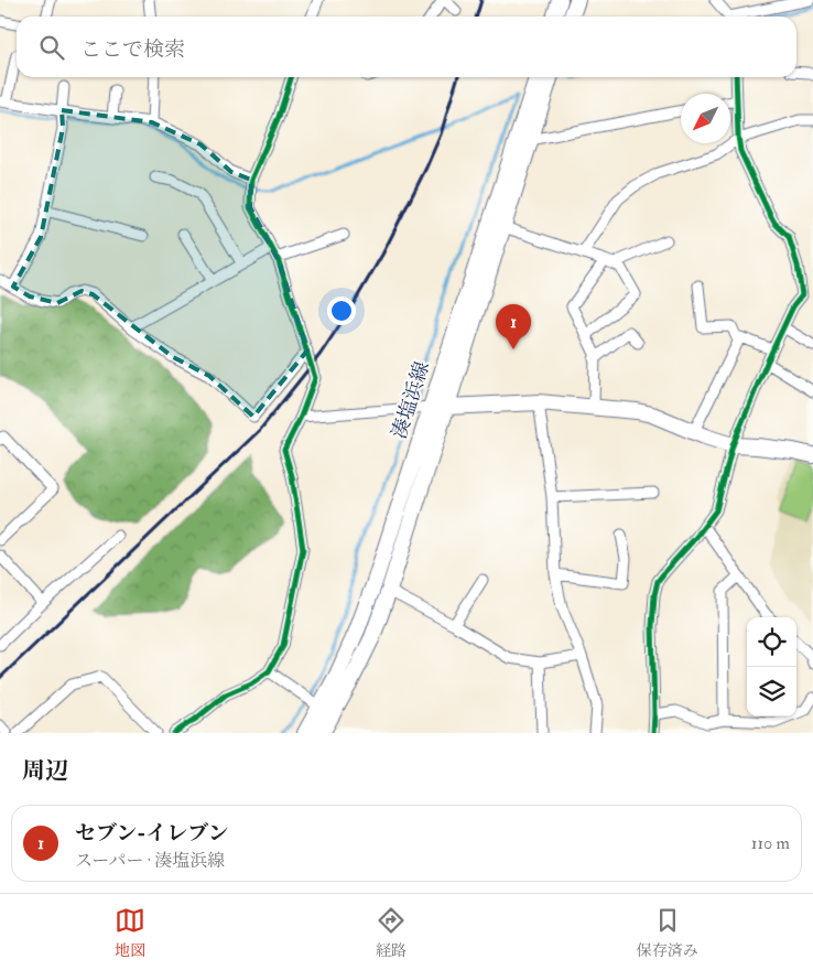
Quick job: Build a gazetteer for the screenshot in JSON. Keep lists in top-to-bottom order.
{
  "streets": {
    "main road": ["湊塩浜線"]
  },
  "north": "bottom left",
  "page": {
    "search": "ここで検索",
    "pins": "1",
    "heading": "周辺",
    "list": [
      {
        "mark": "1",
        "name": "セブン-イレブン",
        "note": "スーパー · 湊塩浜線",
        "value": "110 m"
      }
    ],
    "nav": ["地図", "経路", "保存済み"]
  }
}
